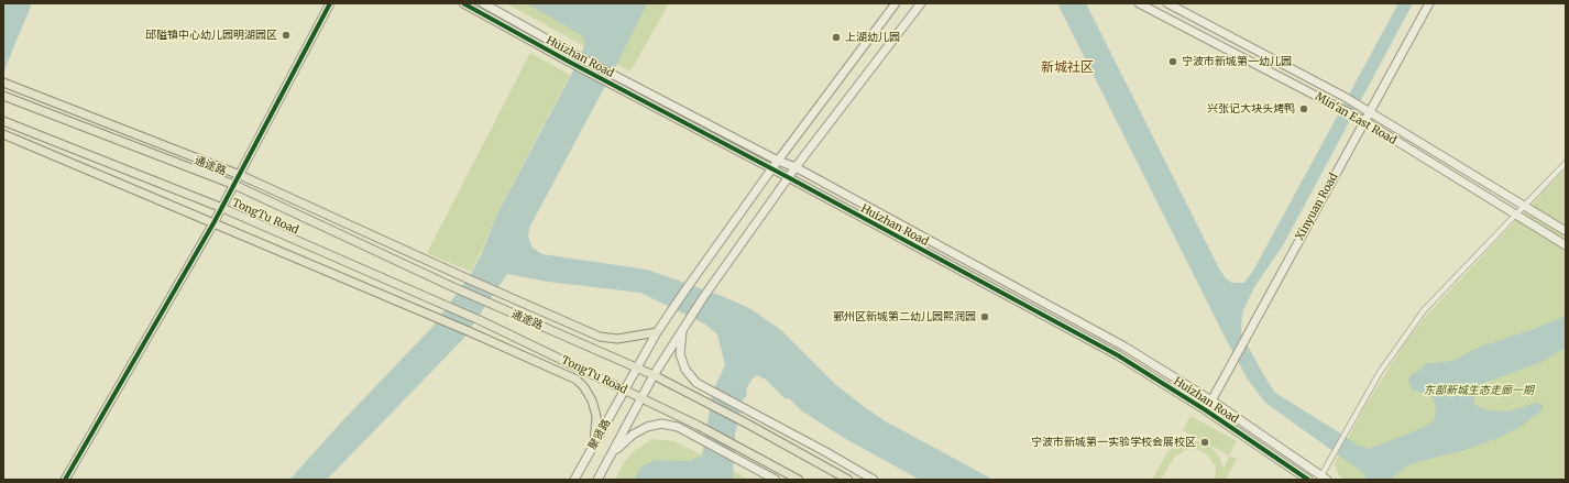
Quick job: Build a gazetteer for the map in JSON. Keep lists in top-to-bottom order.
{
  "streets": {
    "main road": ["通途路", "TongTu Road"],
    "street": [
      "Huizhan Road",
      "Min'an East Road",
      "Xinyuan Road",
      "聚贤路"
    ]
  },
  "crossings": [
    ["Huizhan Road", "Xinyuan Road"],
    ["Huizhan Road", "聚贤路"],
    ["Min'an East Road", "Xinyuan Road"],
    ["通途路", "聚贤路"],
    ["TongTu Road", "聚贤路"]
  ],
  "districts": ["新城社区"],
  "parks": ["东部新城生态走廊一期"],
  "places": [
    "邱隘镇中心幼儿园明湖园区",
    "上湖幼儿园",
    "宁波市新城第一幼儿园",
    "兴张记大块头烤鸭",
    "鄞州区新城第二幼儿园熙润园",
    "宁波市新城第一实验学校会展校区"
  ]
}
